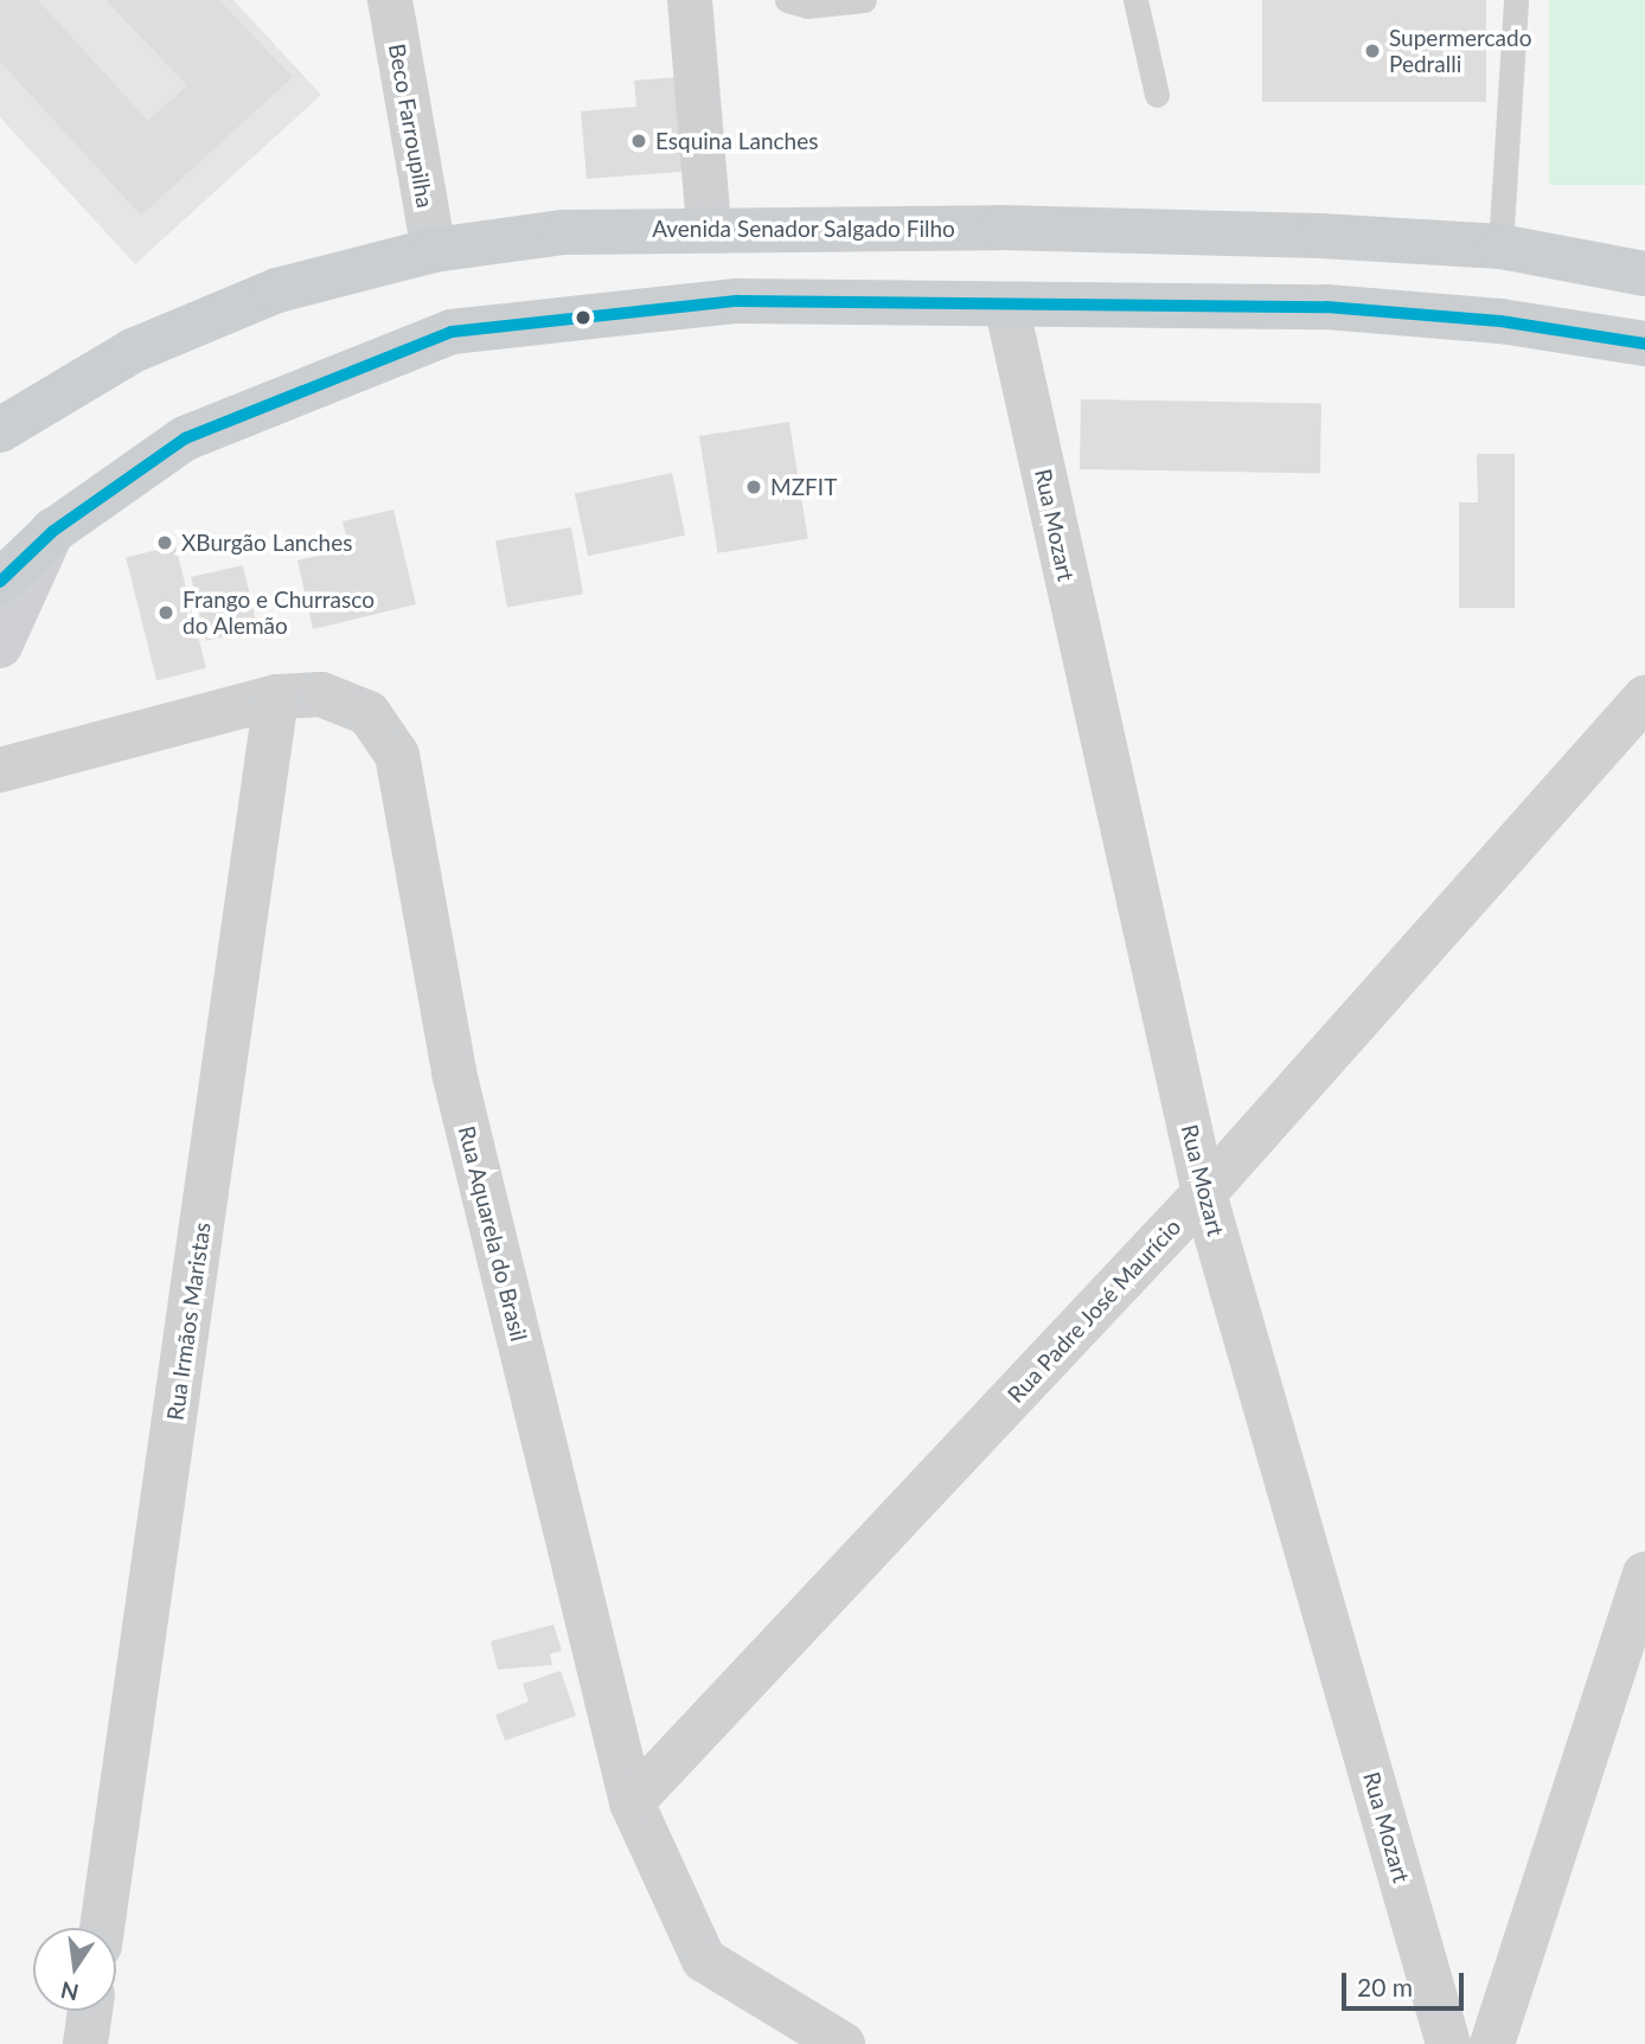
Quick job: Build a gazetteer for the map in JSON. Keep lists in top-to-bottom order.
{
  "streets": {
    "main road": ["Avenida Senador Salgado Filho"],
    "street": [
      "Beco Farroupilha",
      "Rua Mozart",
      "Rua Aquarela do Brasil",
      "Rua Padre José Maurício",
      "Rua Irmãos Maristas"
    ]
  },
  "crossings": [
    ["Beco Farroupilha", "Avenida Senador Salgado Filho"],
    ["Rua Mozart", "Rua Padre José Maurício"],
    ["Rua Aquarela do Brasil", "Rua Padre José Maurício"],
    ["Rua Aquarela do Brasil", "Rua Irmãos Maristas"]
  ],
  "places": [
    "Supermercado Pedralli",
    "Esquina Lanches",
    "MZFIT",
    "XBurgão Lanches",
    "Frango e Churrasco do Alemão"
  ],
  "scale_bar": "20 m",
  "north": "bottom"
}
